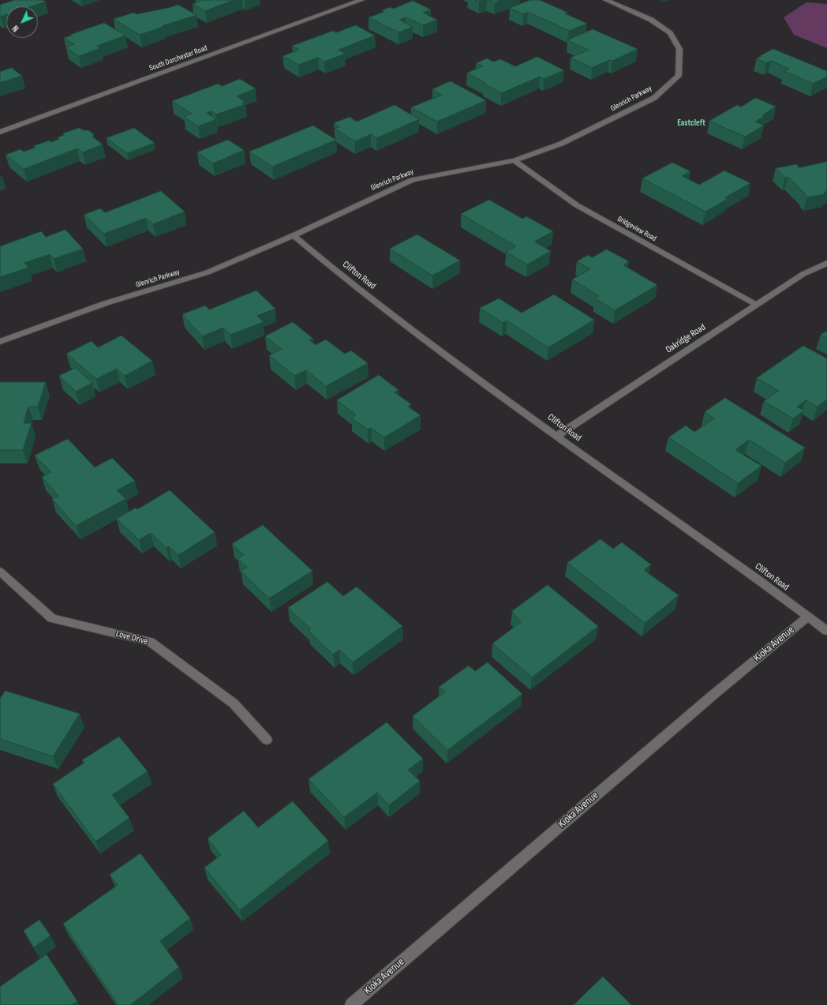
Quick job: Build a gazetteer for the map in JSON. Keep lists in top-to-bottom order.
{
  "streets": {
    "street": [
      "South Dorchester Road",
      "Glenrich Parkway",
      "Bridgeview Road",
      "Clifton Road",
      "Oakridge Road",
      "Love Drive",
      "Kioka Avenue"
    ]
  },
  "crossings": [
    ["Glenrich Parkway", "Bridgeview Road"],
    ["Glenrich Parkway", "Clifton Road"],
    ["Bridgeview Road", "Oakridge Road"],
    ["Clifton Road", "Oakridge Road"],
    ["Clifton Road", "Kioka Avenue"]
  ],
  "districts": ["Eastcleft"],
  "north": "bottom left"
}
